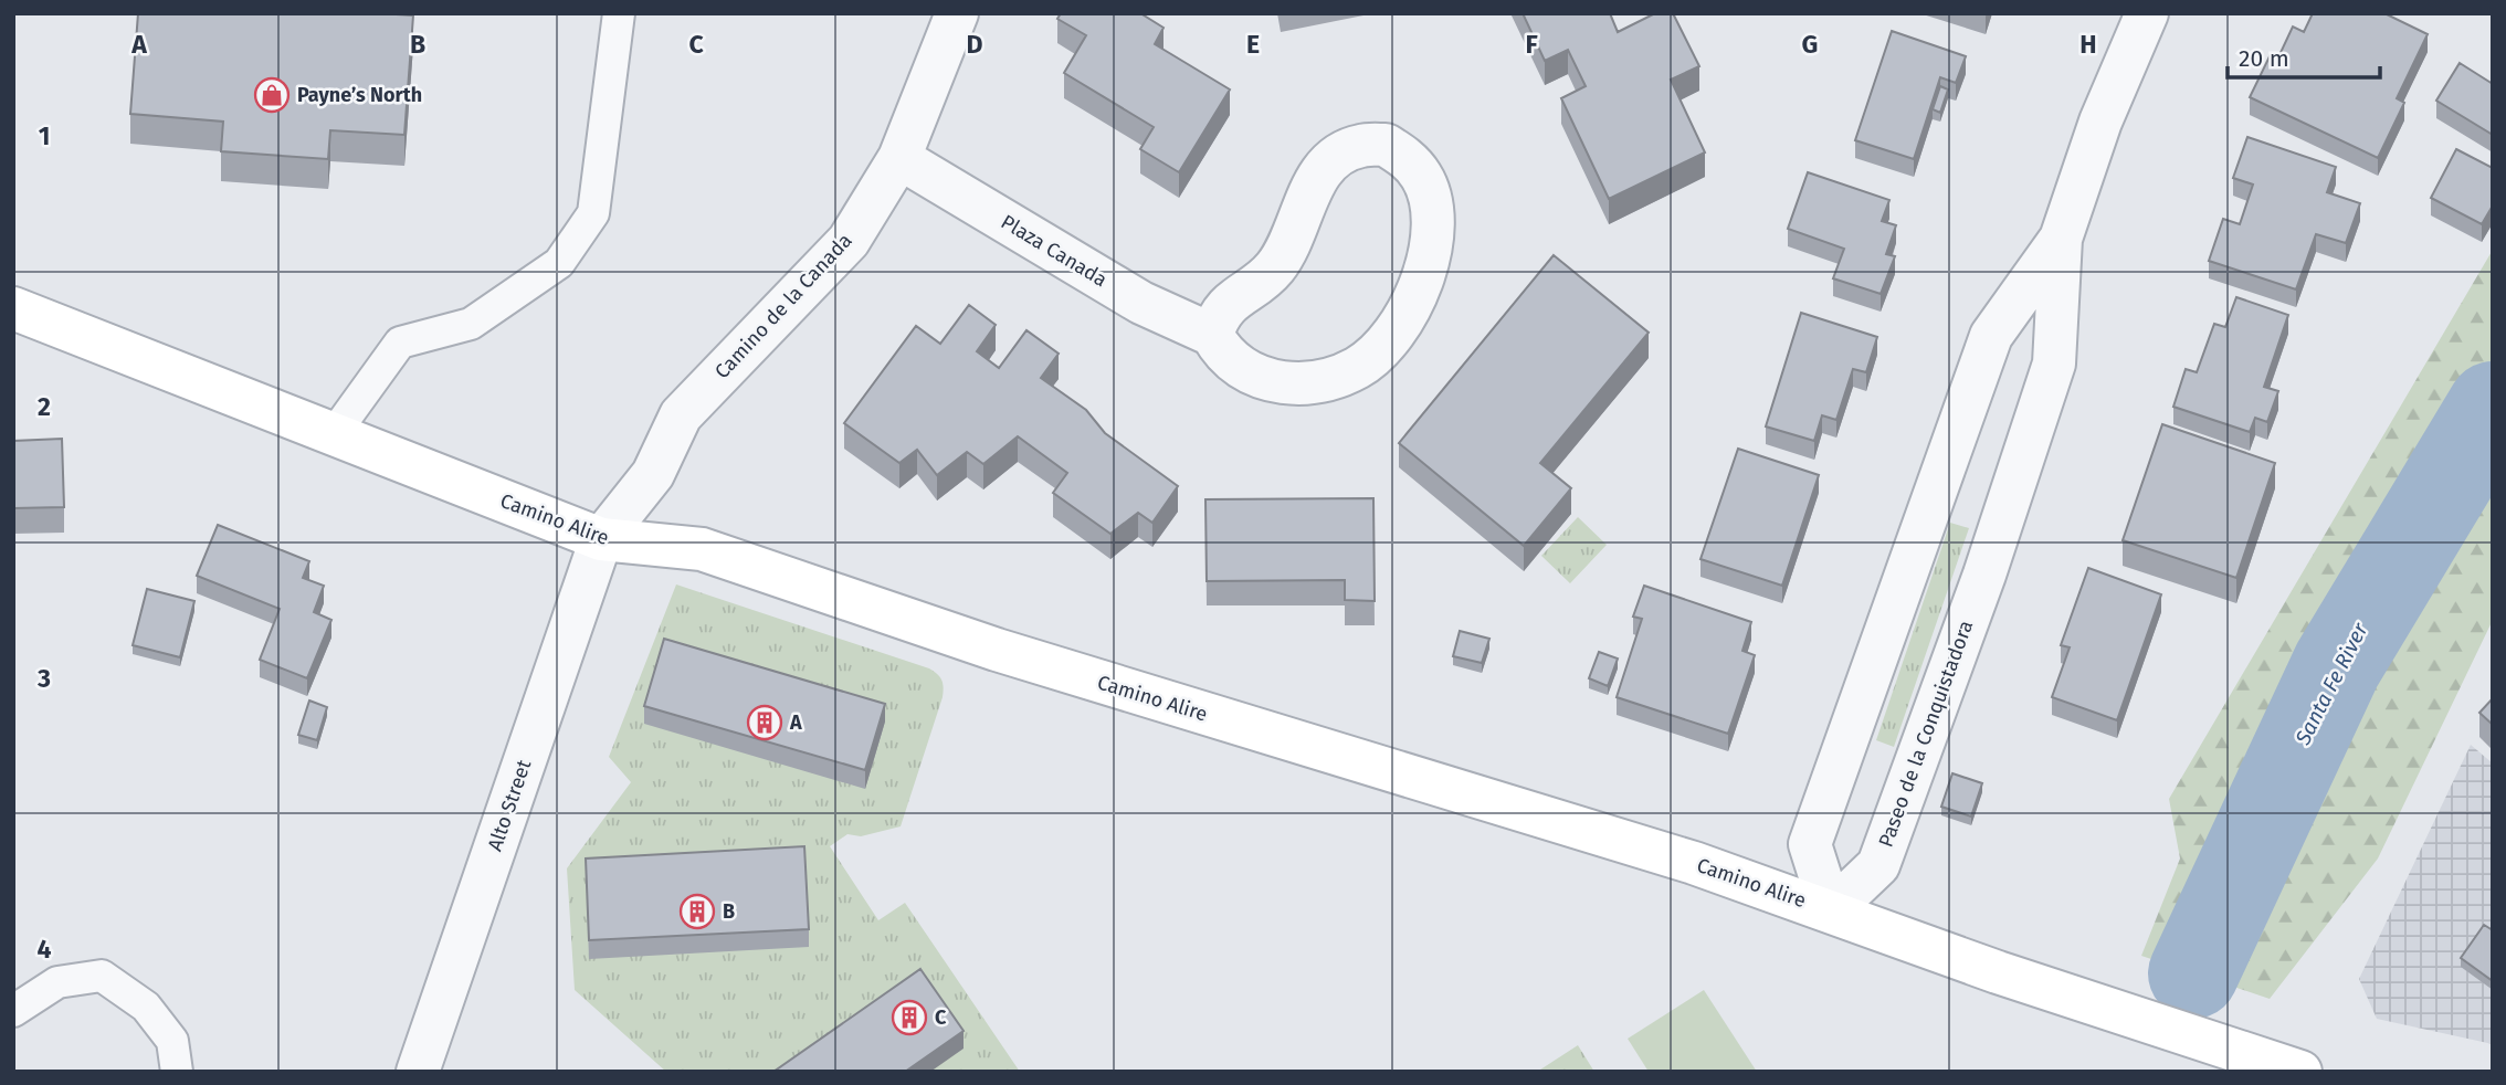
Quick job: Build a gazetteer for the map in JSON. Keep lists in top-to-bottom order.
{
  "streets": {
    "street": [
      "Plaza Canada",
      "Camino de la Canada",
      "Camino Alire",
      "Paseo de la Conquistadora",
      "Alto Street"
    ]
  },
  "crossings": [
    ["Plaza Canada", "Camino de la Canada"],
    ["Camino de la Canada", "Camino Alire"],
    ["Camino de la Canada", "Alto Street"],
    ["Camino Alire", "Paseo de la Conquistadora"],
    ["Camino Alire", "Alto Street"]
  ],
  "water": ["Santa Fe River"],
  "places": {
    "shop": ["Payne’s North"],
    "building": ["A", "B", "C"]
  },
  "scale_bar": "20 m",
  "grid": {
    "columns": [
      "A",
      "B",
      "C",
      "D",
      "E",
      "F",
      "G",
      "H"
    ],
    "rows": [
      "1",
      "2",
      "3",
      "4"
    ]
  }
}
